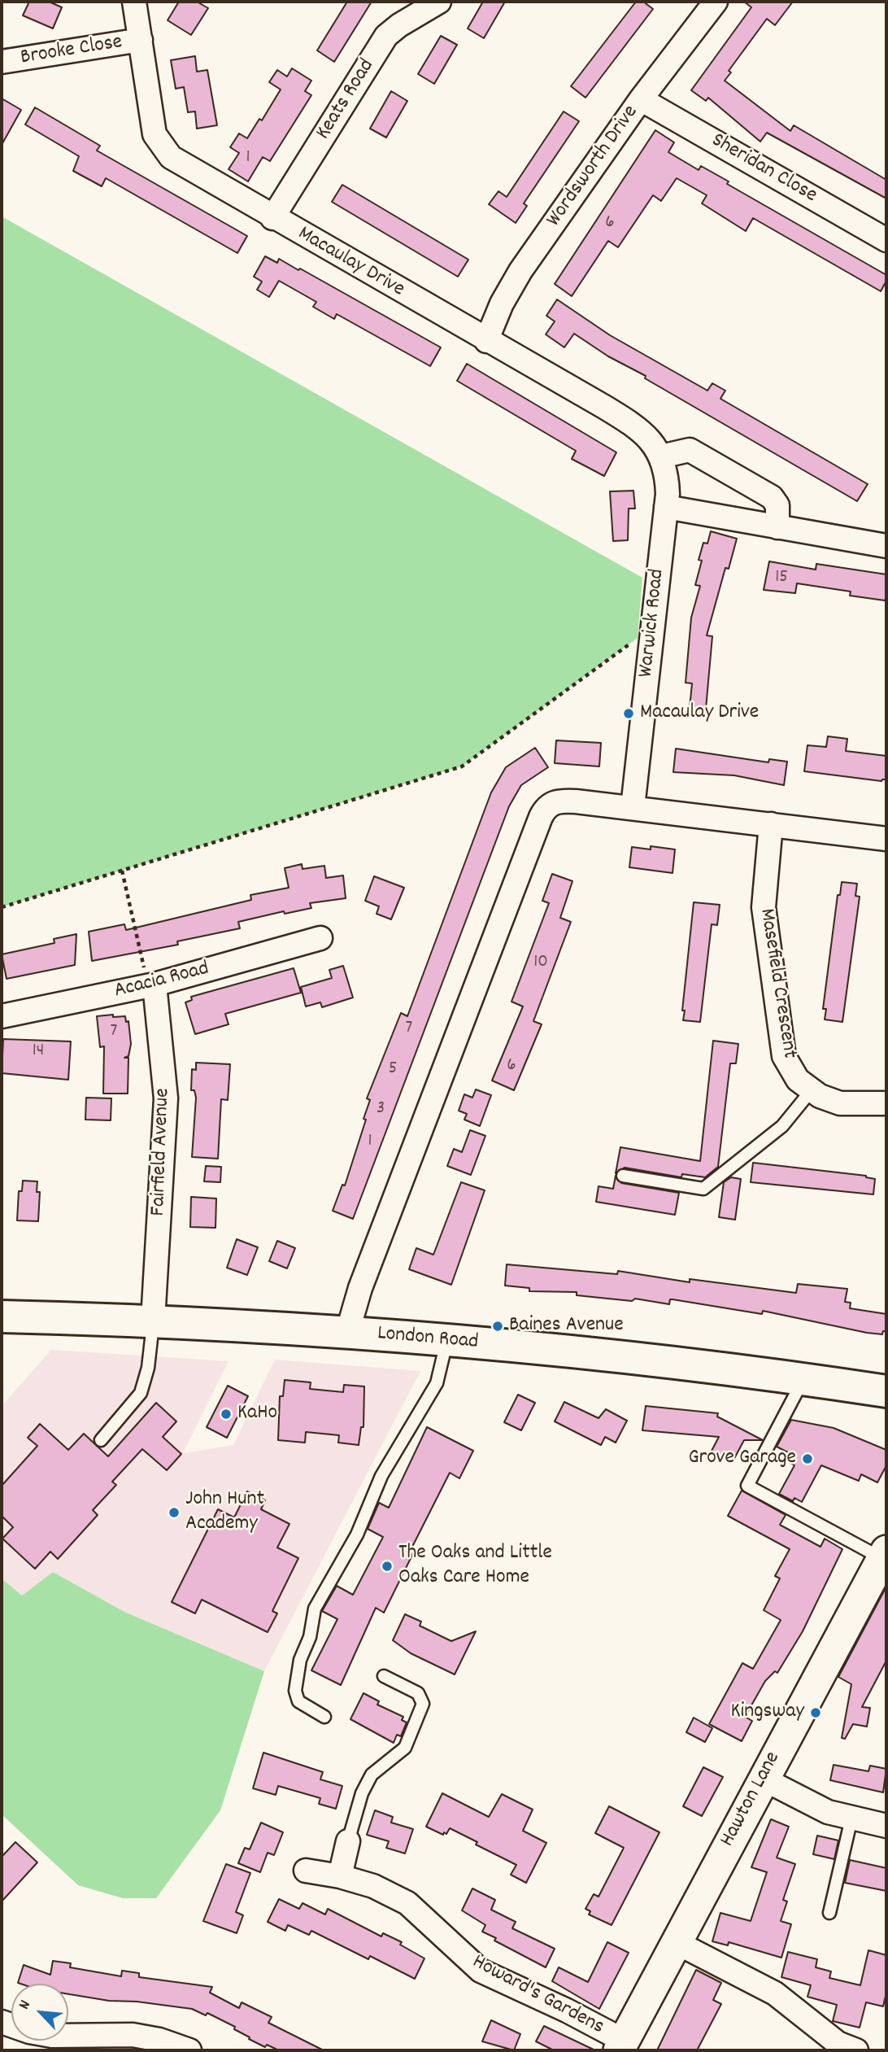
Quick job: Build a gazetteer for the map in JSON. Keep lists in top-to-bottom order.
{
  "streets": {
    "main road": ["London Road"],
    "street": [
      "Brooke Close",
      "Keats Road",
      "Wordsworth Drive",
      "Sheridan Close",
      "Macaulay Drive",
      "Warwick Road",
      "Acacia Road",
      "Masefield Crescent",
      "Fairfield Avenue",
      "Hawton Lane",
      "Howard's Gardens"
    ]
  },
  "crossings": [
    ["Brooke Close", "Macaulay Drive"],
    ["Keats Road", "Macaulay Drive"],
    ["Wordsworth Drive", "Sheridan Close"],
    ["Wordsworth Drive", "Macaulay Drive"],
    ["Macaulay Drive", "Warwick Road"],
    ["Acacia Road", "Fairfield Avenue"],
    ["Fairfield Avenue", "London Road"],
    ["Hawton Lane", "Howard's Gardens"]
  ],
  "places": [
    "Macaulay Drive",
    "Baines Avenue",
    "KaHo",
    "Grove Garage",
    "John Hunt Academy",
    "The Oaks and Little Oaks Care Home",
    "Kingsway"
  ],
  "house_numbers": [
    "1",
    "6",
    "15",
    "10",
    "7",
    "7",
    "14",
    "6",
    "5",
    "3",
    "1"
  ],
  "north": "top left"
}
